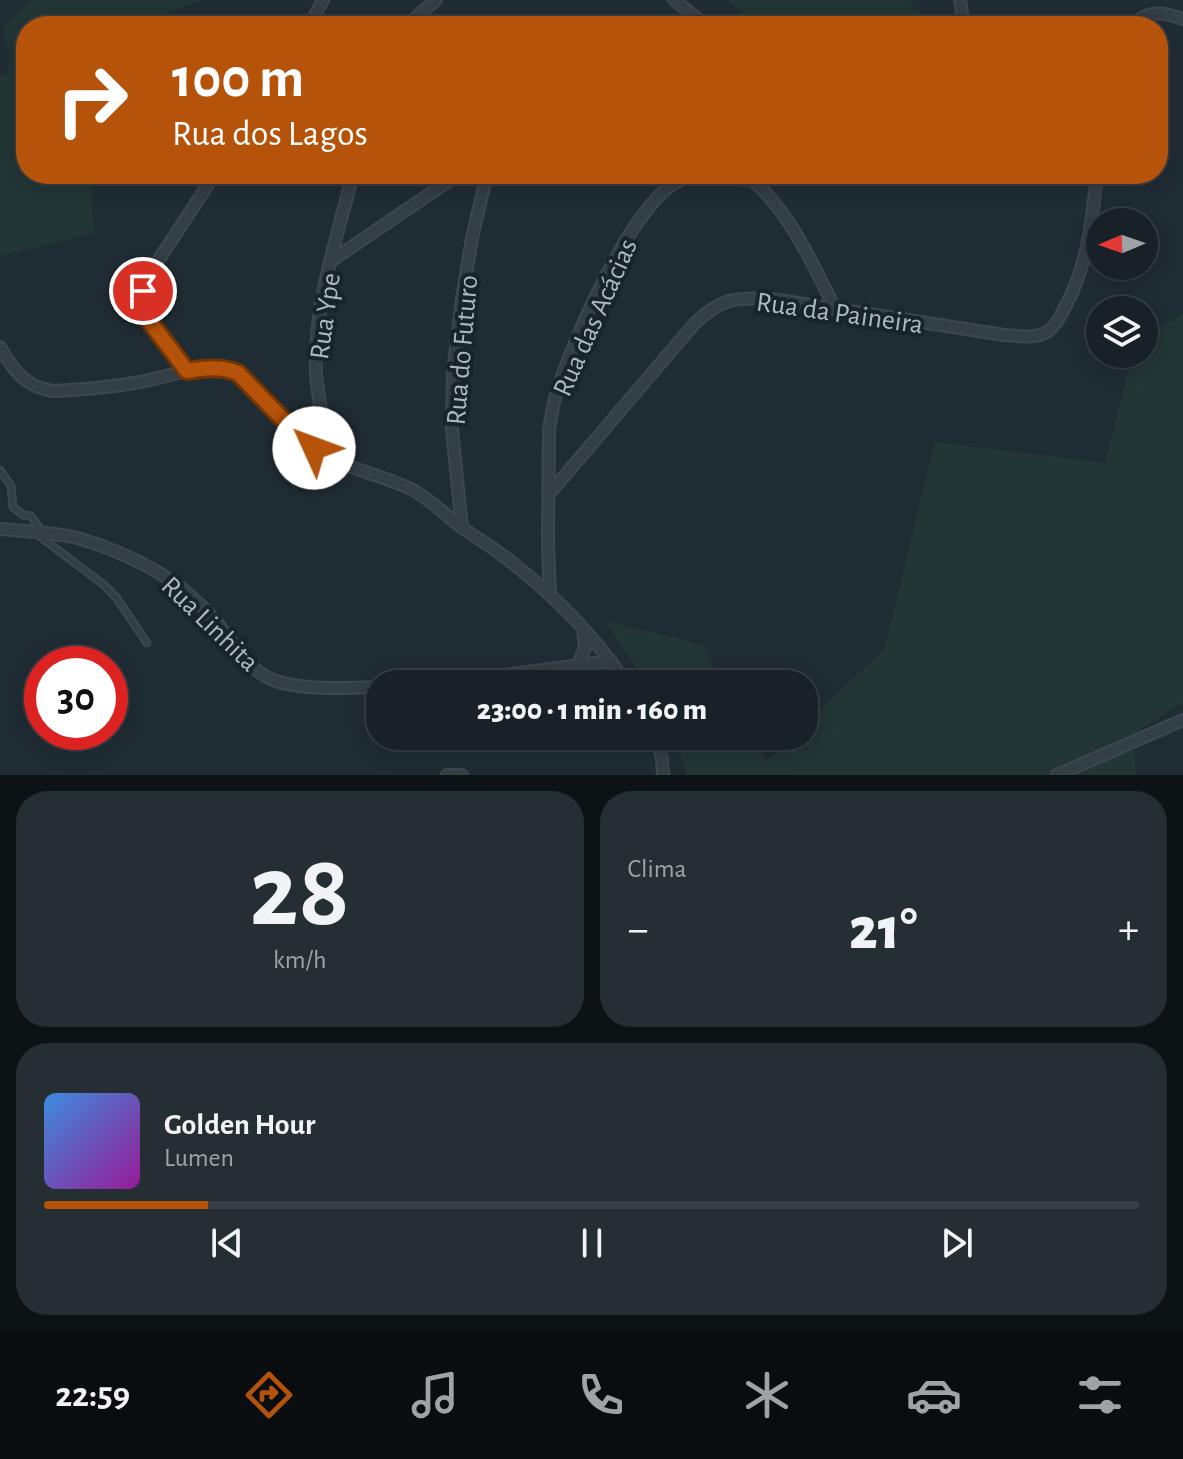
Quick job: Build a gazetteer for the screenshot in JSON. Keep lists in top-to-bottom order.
{
  "streets": {
    "street": [
      "Rua da Paineira",
      "Rua Ype",
      "Rua das Acácias",
      "Rua do Futuro",
      "Rua Linhita"
    ]
  },
  "crossings": [
    ["Rua da Paineira", "Rua das Acácias"]
  ],
  "north": "left",
  "page": {
    "turn": ["100 m", "Rua dos Lagos"],
    "limit": "30",
    "trip": "23:00 · 1 min · 160 m",
    "tile": [
      ["28", "km/h"],
      "Clima"
    ],
    "heat": ["−", "21°", "+"],
    "song": ["Golden Hour", "Lumen"],
    "tabs": "22:59"
  }
}
